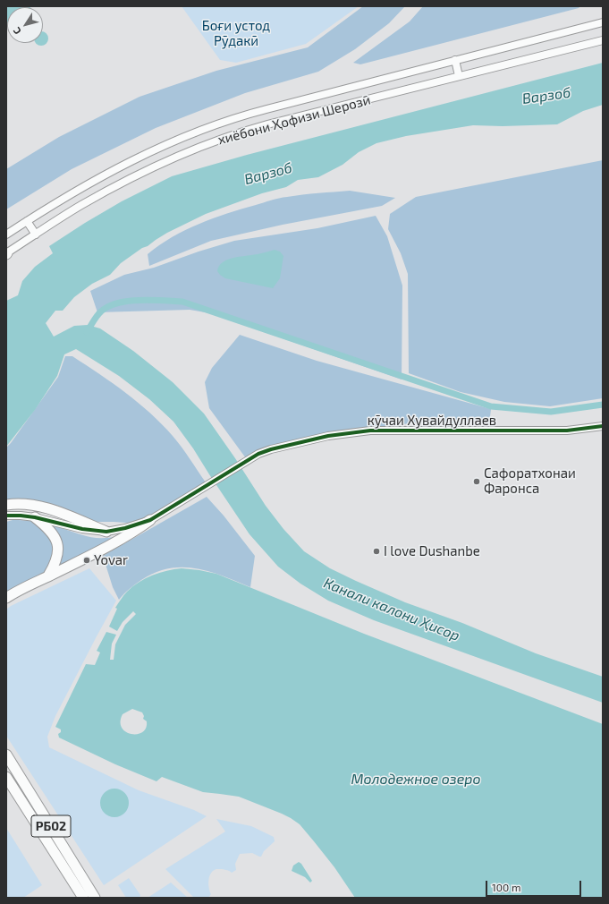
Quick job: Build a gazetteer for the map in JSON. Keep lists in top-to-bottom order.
{
  "streets": {
    "highway": ["РБ02"],
    "main road": ["хиёбони Ҳофизи Шерозӣ", "кӯчаи Хувайдуллаев"]
  },
  "water": ["Варзоб", "Канали калони Ҳисор", "Молодежное озеро"],
  "parks": ["Боғи устод Рӯдакӣ"],
  "places": ["Сафоратхонаи Фаронса", "I love Dushanbe", "Yovar"],
  "scale_bar": "100 m",
  "north": "bottom left"
}
